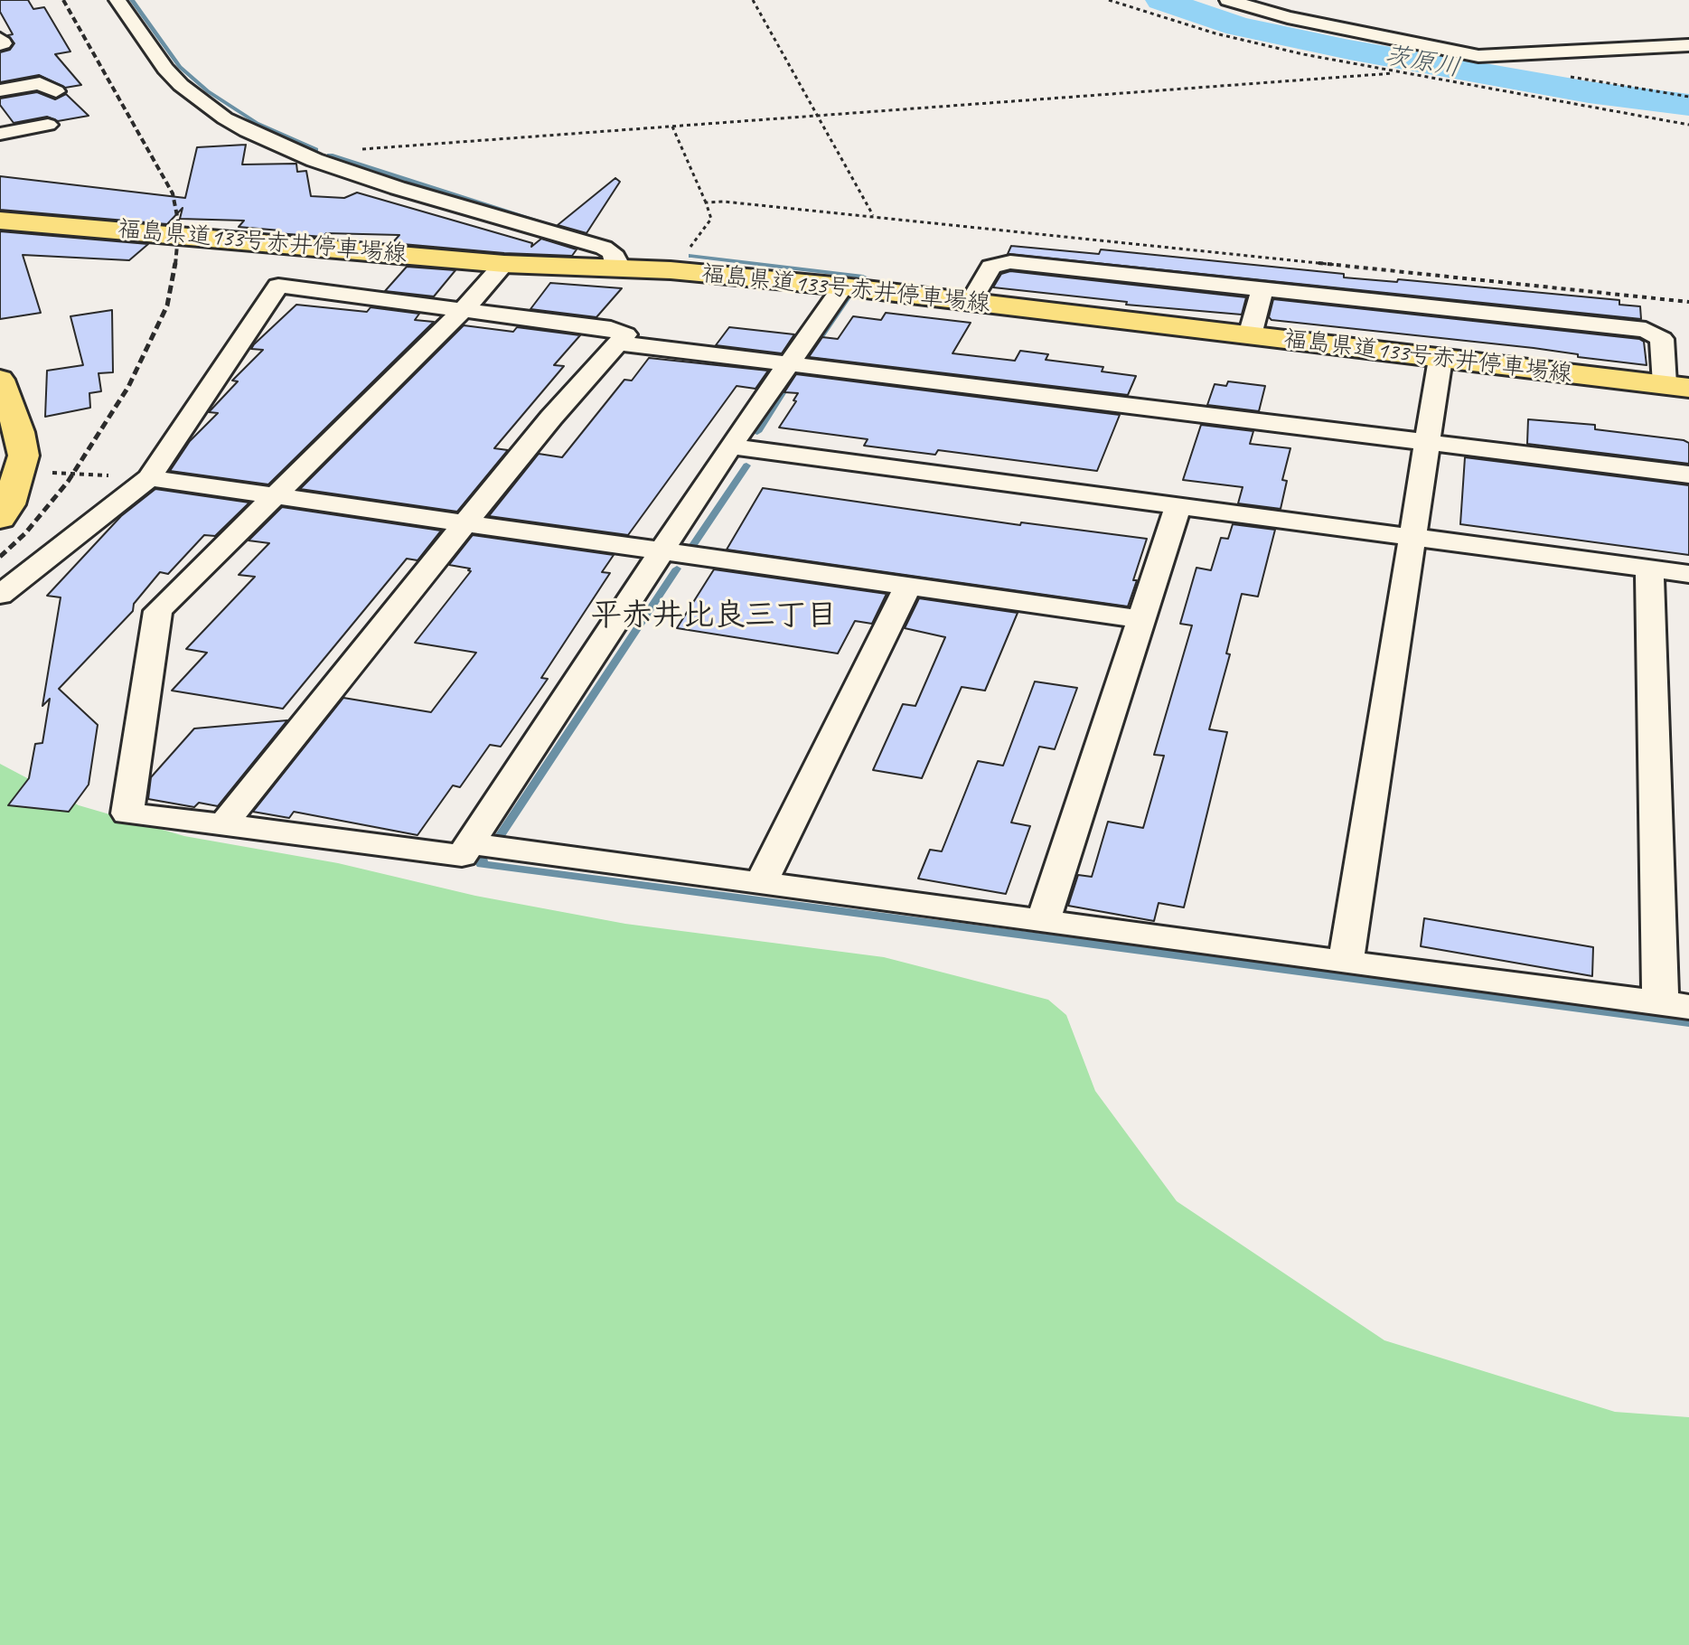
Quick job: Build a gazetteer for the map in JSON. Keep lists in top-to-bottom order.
{
  "streets": {
    "main road": ["福島県道133号赤井停車場線"]
  },
  "districts": ["平赤井比良三丁目"],
  "water": ["茨原川"]
}
